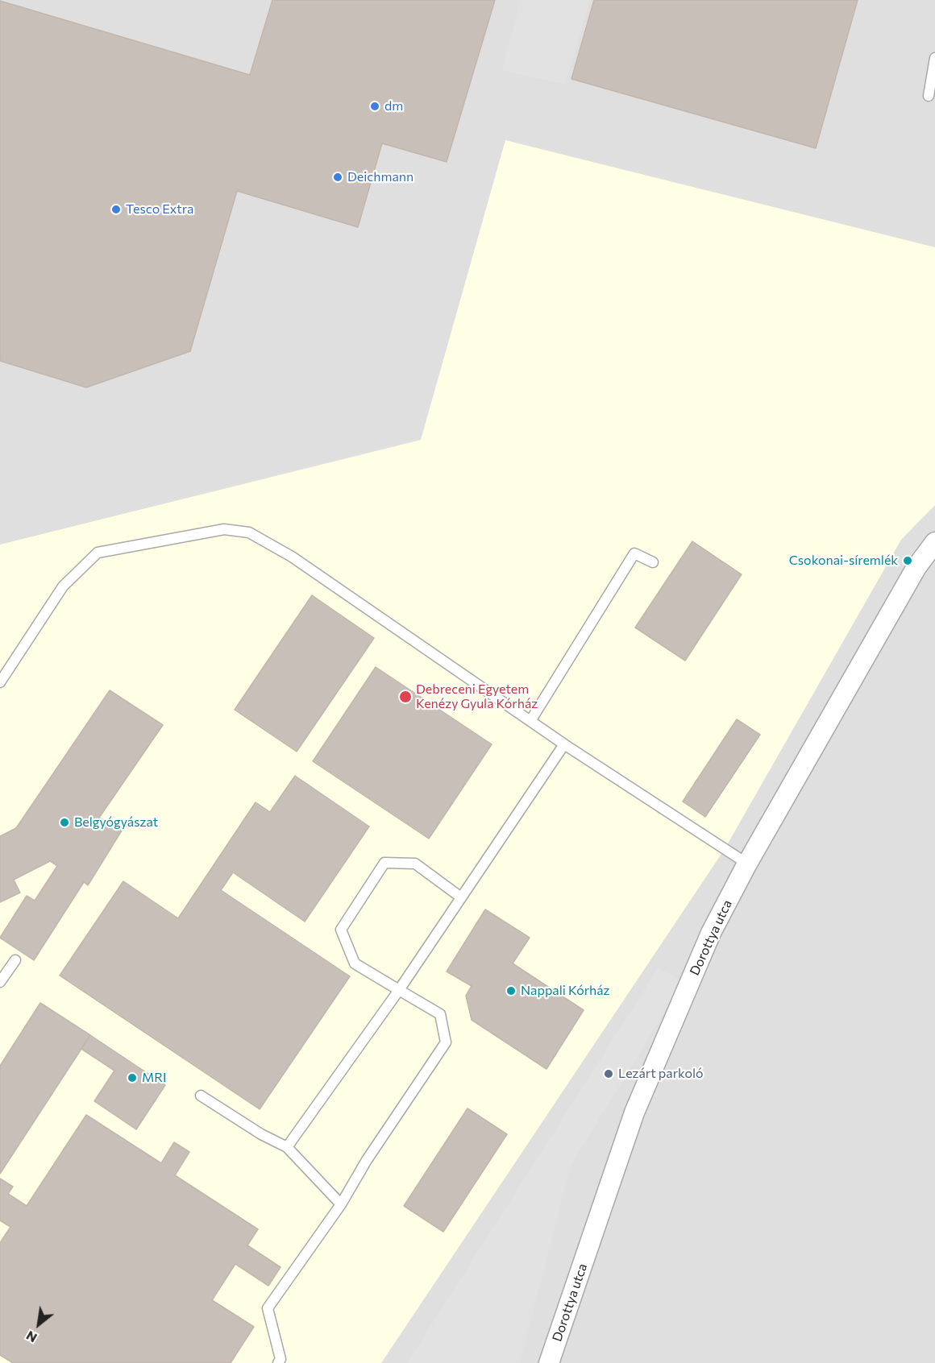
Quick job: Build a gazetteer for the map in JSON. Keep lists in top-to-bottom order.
{
  "streets": {
    "street": ["Dorottya utca"]
  },
  "places": [
    "dm",
    "Deichmann",
    "Tesco Extra",
    "Csokonai-síremlék",
    "Debreceni Egyetem Kenézy Gyula Kórház",
    "Belgyógyászat",
    "Nappali Kórház",
    "Lezárt parkoló",
    "MRI"
  ],
  "north": "bottom left"
}
